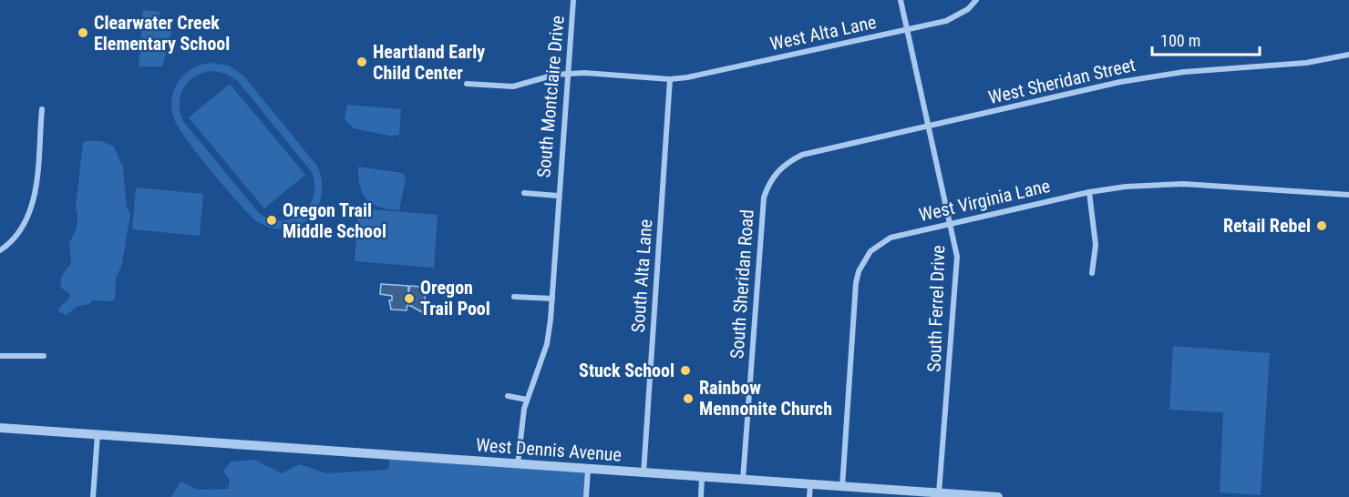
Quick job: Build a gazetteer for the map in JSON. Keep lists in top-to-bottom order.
{
  "streets": {
    "street": [
      "West Alta Lane",
      "West Sheridan Street",
      "South Montclaire Drive",
      "West Virginia Lane",
      "South Alta Lane",
      "South Sheridan Road",
      "South Ferrel Drive",
      "West Dennis Avenue"
    ]
  },
  "crossings": [
    ["West Alta Lane", "South Alta Lane"],
    ["West Alta Lane", "South Ferrel Drive"],
    ["West Sheridan Street", "South Sheridan Road"],
    ["West Sheridan Street", "South Ferrel Drive"],
    ["South Montclaire Drive", "West Dennis Avenue"],
    ["West Virginia Lane", "South Ferrel Drive"],
    ["West Virginia Lane", "West Dennis Avenue"],
    ["South Alta Lane", "West Dennis Avenue"],
    ["South Sheridan Road", "West Dennis Avenue"],
    ["South Ferrel Drive", "West Dennis Avenue"]
  ],
  "places": [
    "Clearwater Creek Elementary School",
    "Heartland Early Child Center",
    "Oregon Trail Middle School",
    "Retail Rebel",
    "Oregon Trail Pool",
    "Stuck School",
    "Rainbow Mennonite Church"
  ],
  "scale_bar": "100 m"
}
